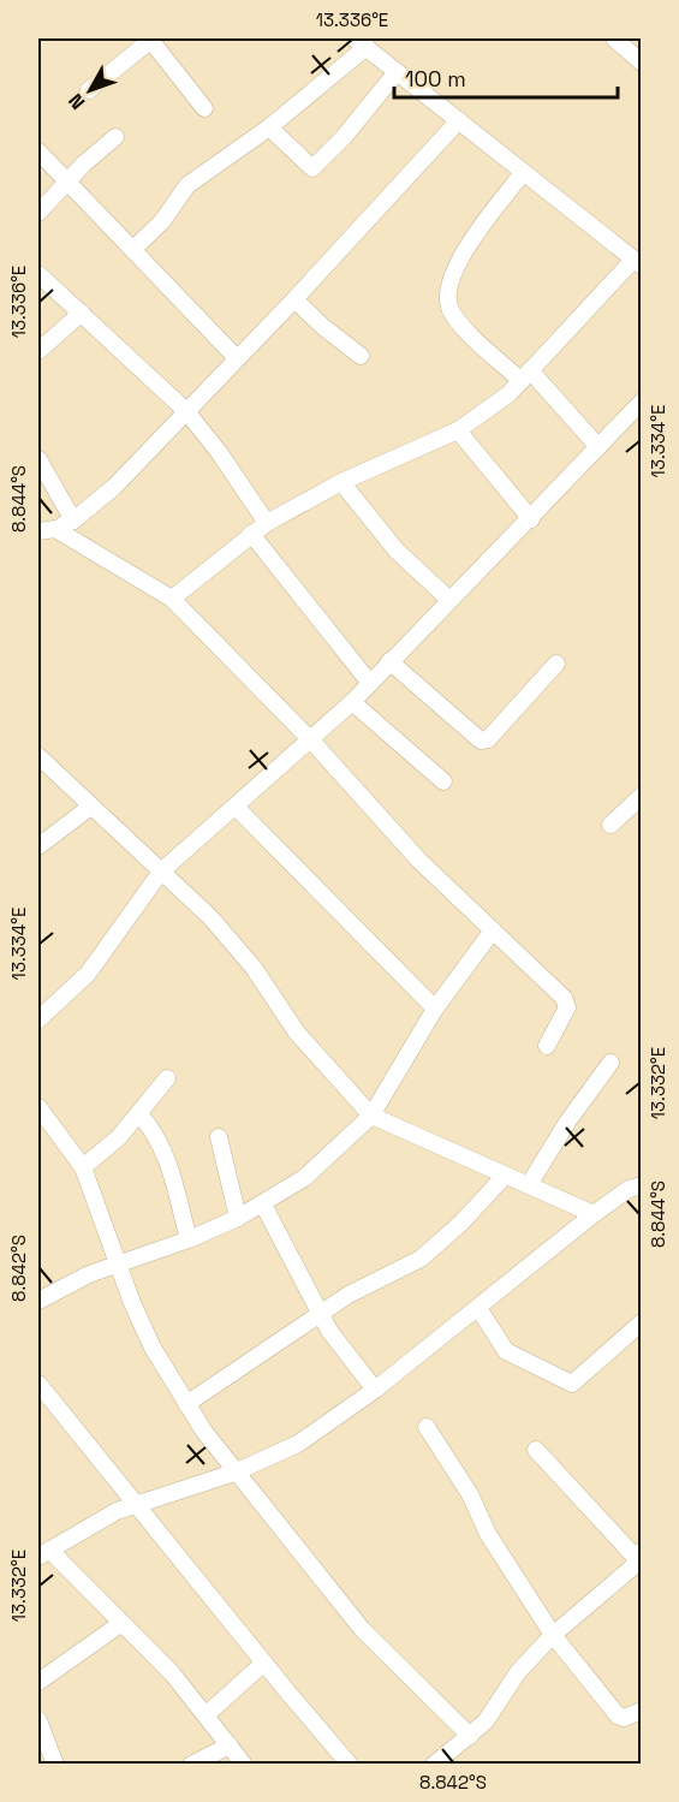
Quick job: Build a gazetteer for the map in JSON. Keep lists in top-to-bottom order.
{
  "scale_bar": "100 m",
  "north": "bottom left",
  "coordinates": [
    "13.336°E",
    "13.334°E",
    "8.844°S",
    "13.332°E",
    "8.842°S"
  ]
}
